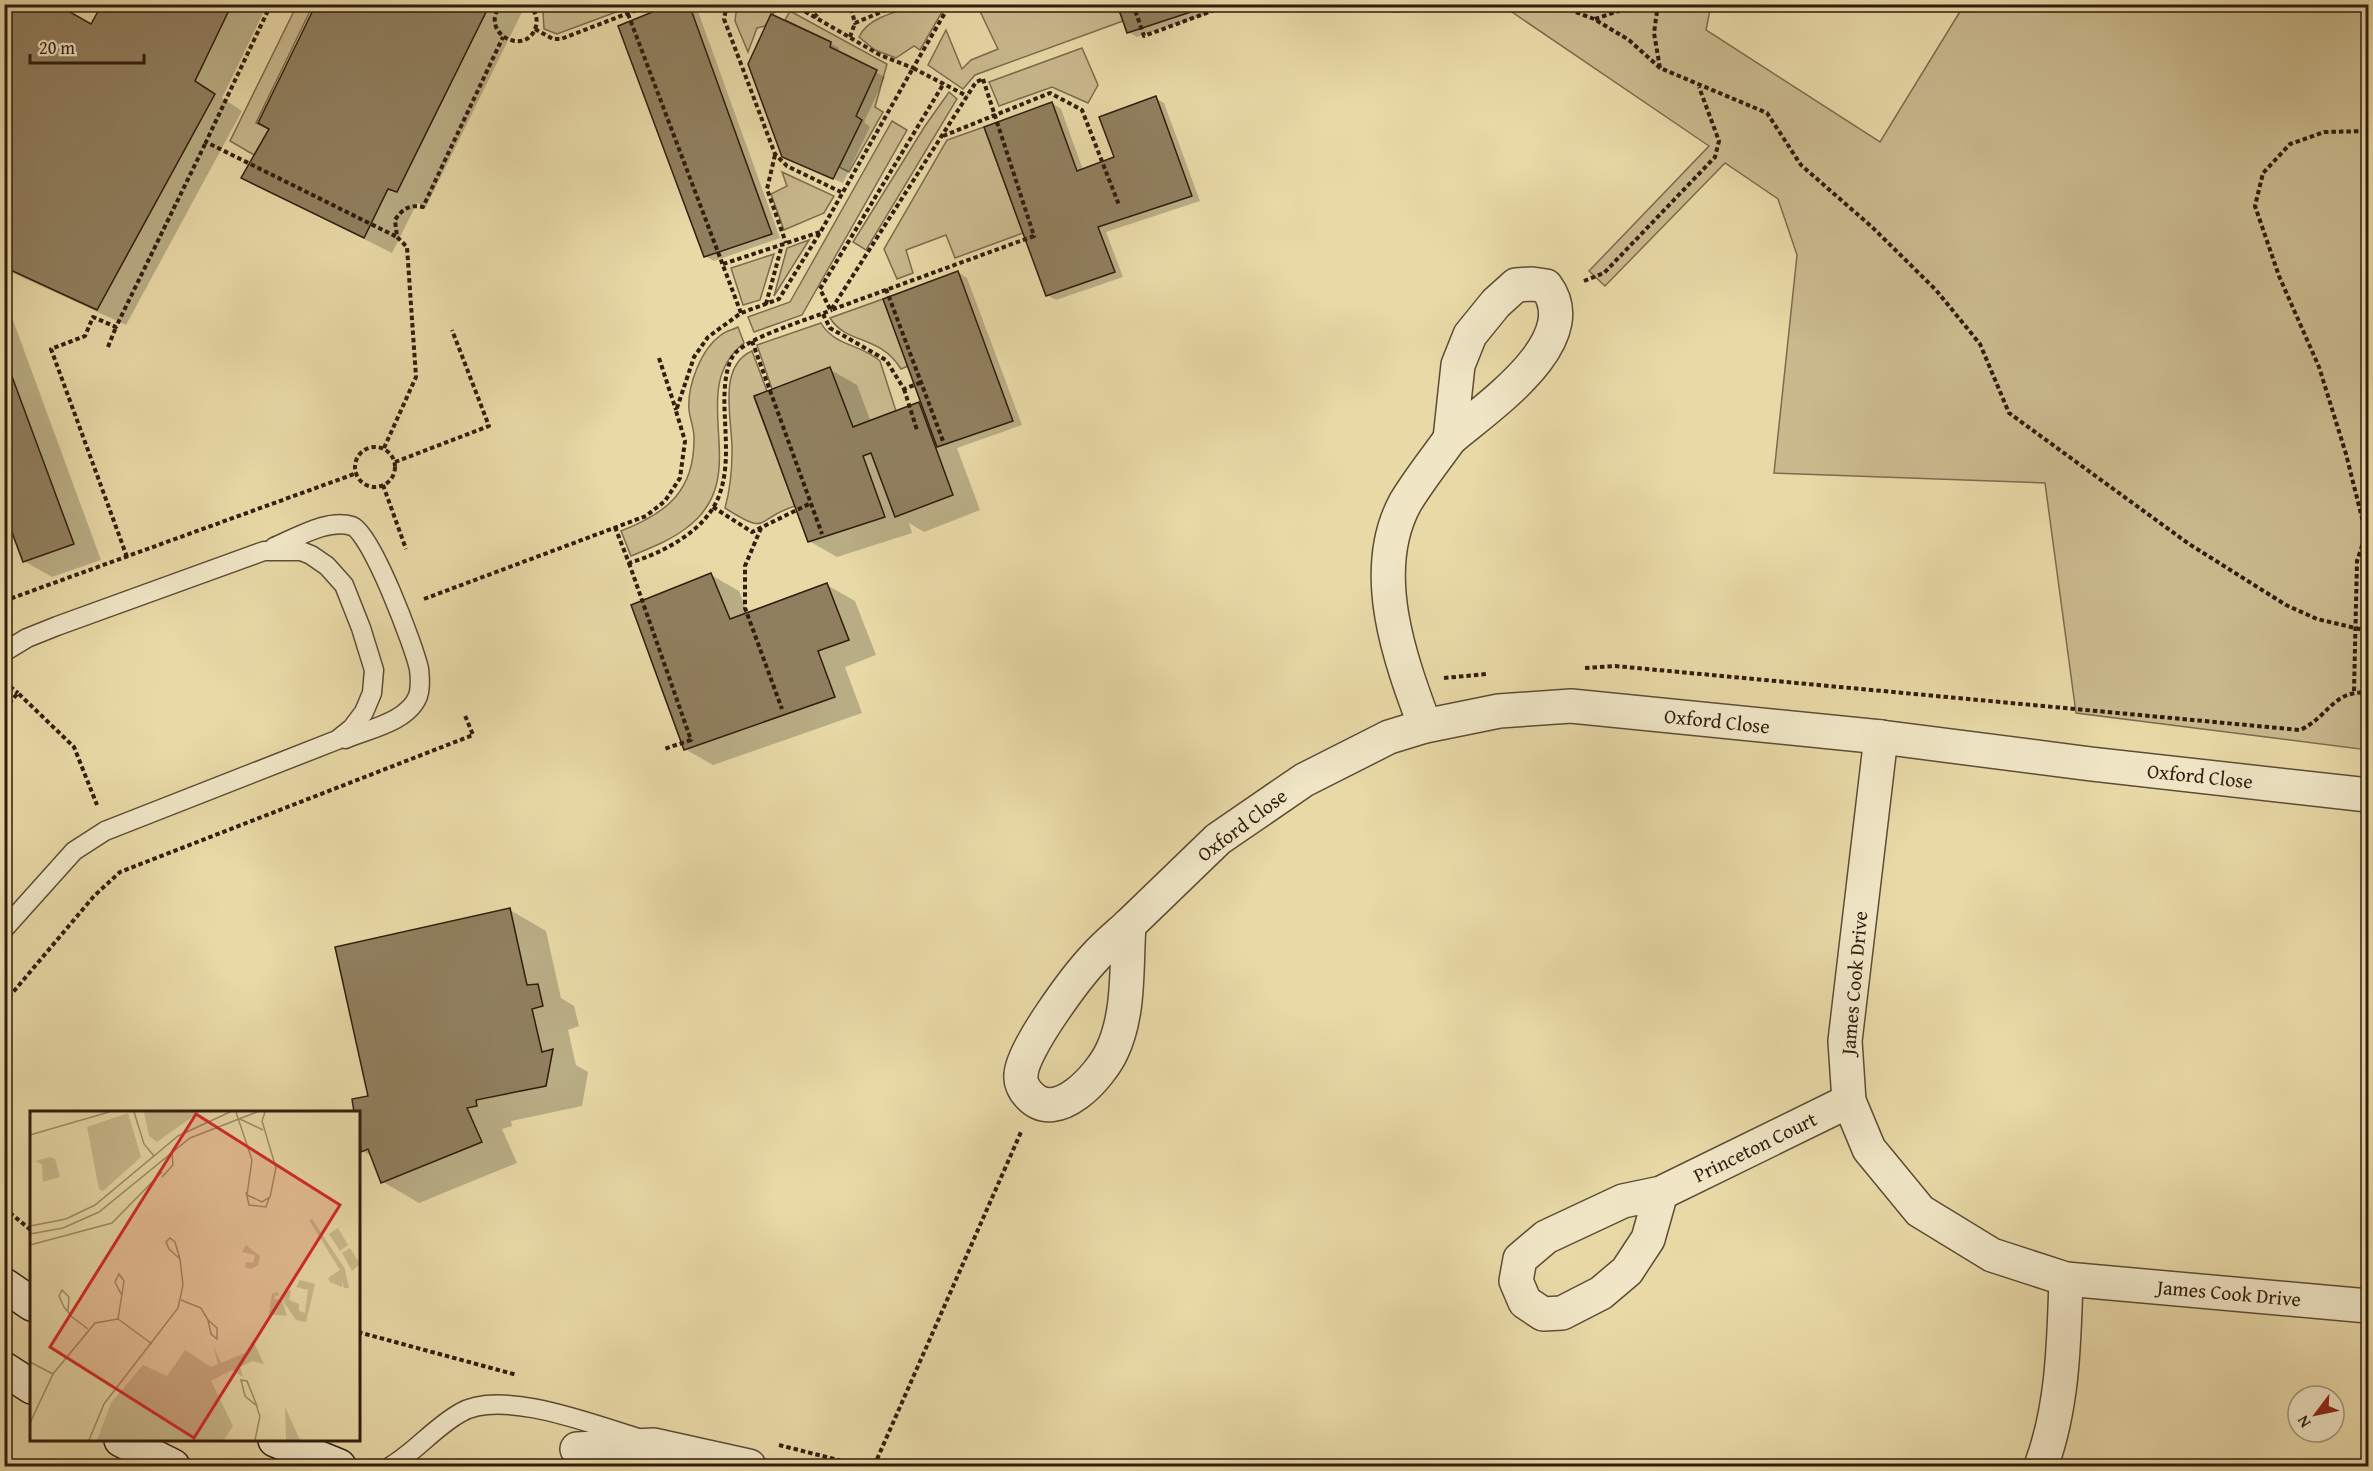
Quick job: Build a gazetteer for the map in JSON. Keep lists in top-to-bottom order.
{
  "streets": {
    "street": ["Oxford Close", "James Cook Drive", "Princeton Court"]
  },
  "crossings": [
    ["Oxford Close", "James Cook Drive"],
    ["James Cook Drive", "Princeton Court"]
  ],
  "scale_bar": "20 m",
  "north": "bottom left"
}
